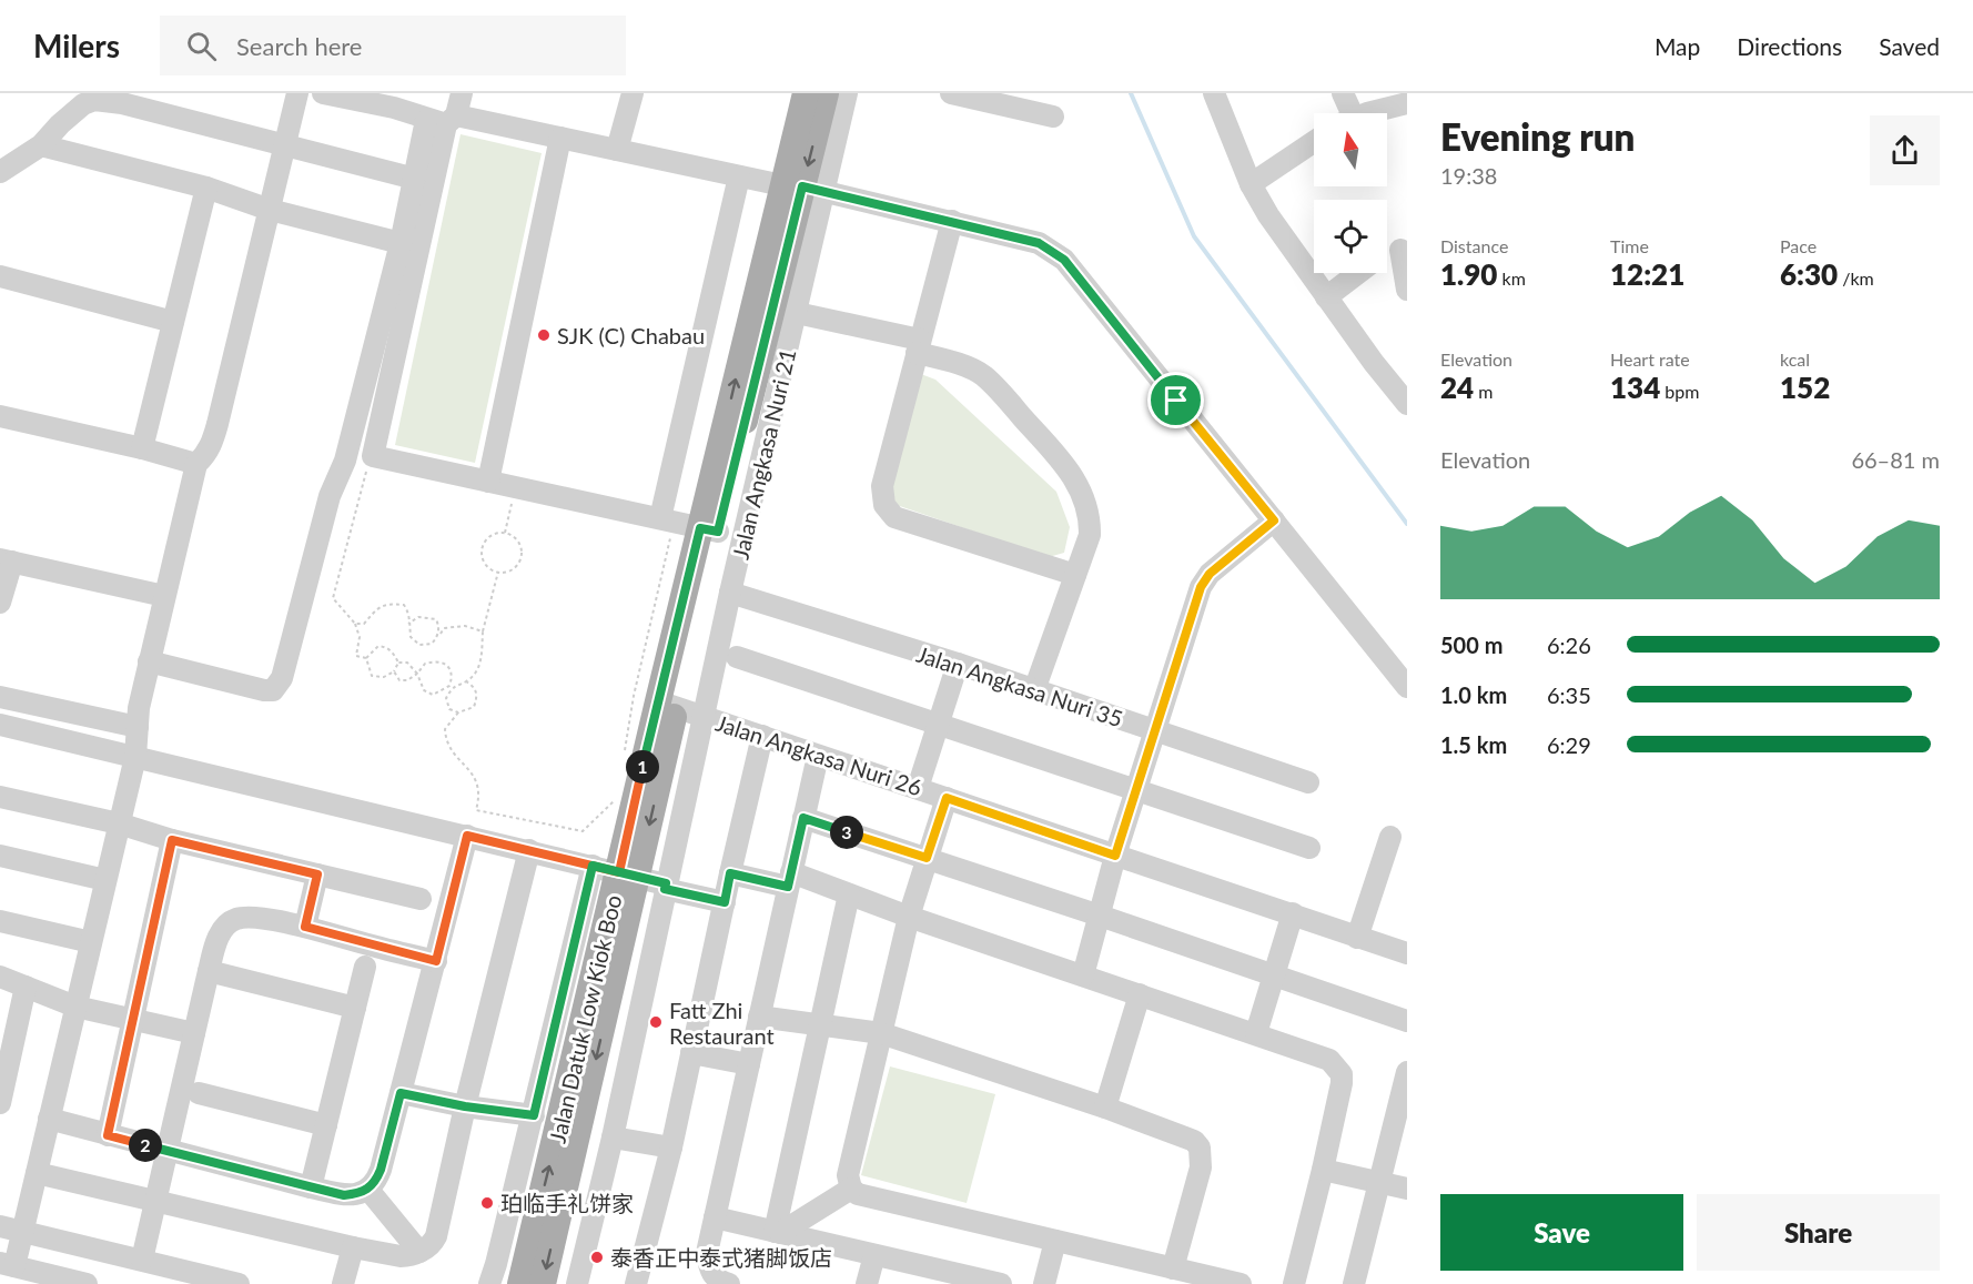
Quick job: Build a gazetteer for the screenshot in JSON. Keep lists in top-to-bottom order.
{
  "streets": {
    "main road": ["Jalan Datuk Low Kiok Boo"],
    "street": ["Jalan Angkasa Nuri 21", "Jalan Angkasa Nuri 35", "Jalan Angkasa Nuri 26"]
  },
  "crossings": [
    ["Jalan Angkasa Nuri 21", "Jalan Angkasa Nuri 35"],
    ["Jalan Angkasa Nuri 21", "Jalan Angkasa Nuri 26"],
    ["Jalan Angkasa Nuri 21", "Jalan Datuk Low Kiok Boo"],
    ["Jalan Angkasa Nuri 26", "Jalan Datuk Low Kiok Boo"]
  ],
  "places": [
    "SJK (C) Chabau",
    "Fatt Zhi Restaurant",
    "珀临手礼饼家",
    "泰香正中泰式猪脚饭店"
  ],
  "north": "top",
  "page": {
    "header": "Milers",
    "search": "Search here",
    "nav": ["Map", "Directions", "Saved"],
    "heading": ["Evening run", "19:38"],
    "stats": [
      ["Distance", "1.90 km"],
      ["Time", "12:21"],
      ["Pace", "6:30 /km"],
      ["Elevation", "24 m"],
      ["Heart rate", "134 bpm"],
      ["kcal", "152"]
    ],
    "chart": ["Elevation", "66–81 m"],
    "list": [
      {
        "name": "500 m",
        "note": "6:26"
      },
      {
        "name": "1.0 km",
        "note": "6:35"
      },
      {
        "name": "1.5 km",
        "note": "6:29"
      }
    ],
    "pins": ["1", "3", "2"],
    "buttons": ["Save", "Share"]
  }
}
